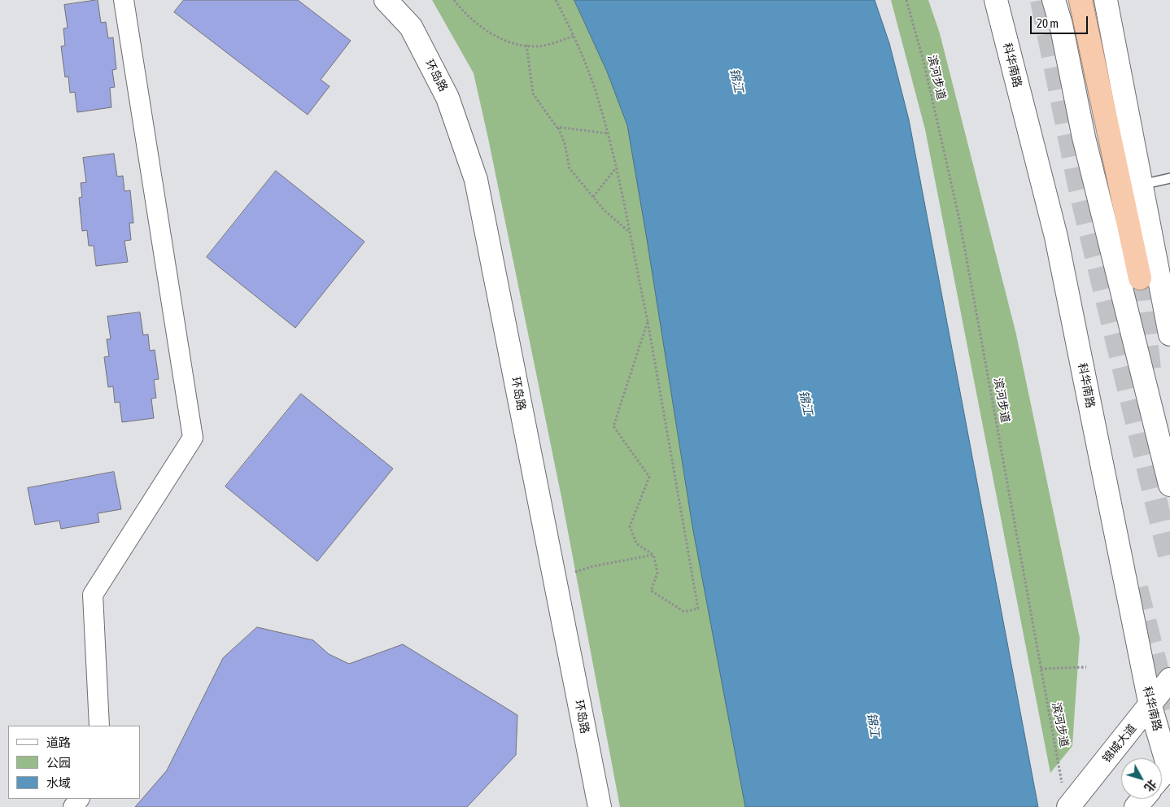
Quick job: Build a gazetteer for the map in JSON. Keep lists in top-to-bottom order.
{
  "streets": {
    "main road": ["科华南路", "环岛路", "锦城大道"],
    "path": ["滨河步道"]
  },
  "crossings": [
    ["科华南路", "锦城大道"],
    ["滨河步道", "锦城大道"]
  ],
  "water": ["锦江"],
  "legend": ["道路", "公园", "水域"],
  "scale_bar": "20 m",
  "north": "bottom right"
}
